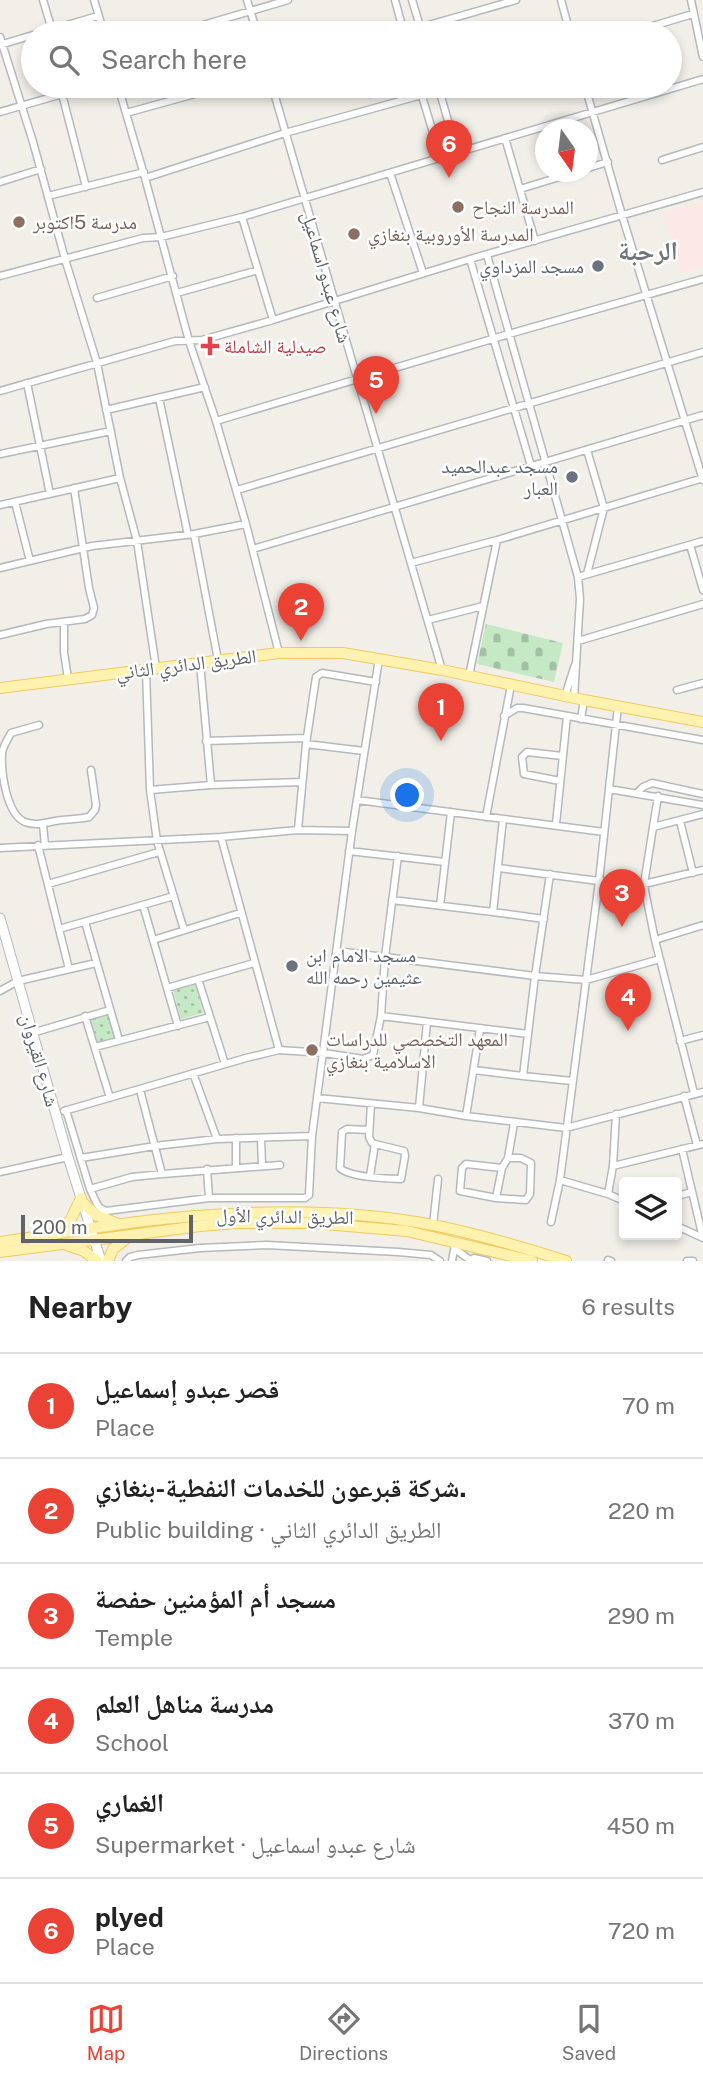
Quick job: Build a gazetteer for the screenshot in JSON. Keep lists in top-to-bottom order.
{
  "streets": {
    "main road": ["الطريق الدائري الثاني", "شارع القيروان", "الطريق الدائري الأول"],
    "street": ["شارع عبدو اسماعيل"]
  },
  "crossings": [
    ["شارع عبدو اسماعيل", "الطريق الدائري الثاني"],
    ["شارع القيروان", "الطريق الدائري الأول"]
  ],
  "districts": ["الرحبة"],
  "places": {
    "other": [
      "المدرسة النجاح",
      "مدرسة 5اكتوبر",
      "المدرسة الأوروبية بنغازي",
      "مسجد المزداوي",
      "مسجد عبدالحميد العبار",
      "مسجد الامام ابن عثيمين رحمه الله",
      "المعهد التخصصي للدراسات الاسلامية بنغازي"
    ],
    "health": ["صيدلية الشاملة"]
  },
  "scale_bar": "200 m",
  "north": "bottom",
  "page": {
    "search": "Search here",
    "pins": [
      "6",
      "5",
      "2",
      "1",
      "3",
      "4"
    ],
    "scale": "200 m",
    "heading": ["Nearby", "6 results"],
    "list": [
      {
        "mark": "1",
        "name": "قصر عبدو إسماعيل",
        "note": "Place",
        "value": "70 m"
      },
      {
        "mark": "2",
        "name": "شركة قبرعون للخدمات النفطية-بنغازي.",
        "note": "Public building · الطريق الدائري الثاني",
        "value": "220 m"
      },
      {
        "mark": "3",
        "name": "مسجد أم المؤمنين حفصة",
        "note": "Temple",
        "value": "290 m"
      },
      {
        "mark": "4",
        "name": "مدرسة مناهل العلم",
        "note": "School",
        "value": "370 m"
      },
      {
        "mark": "5",
        "name": "الغماري",
        "note": "Supermarket · شارع عبدو اسماعيل",
        "value": "450 m"
      },
      {
        "mark": "6",
        "name": "plyed",
        "note": "Place",
        "value": "720 m"
      }
    ],
    "nav": ["Map", "Directions", "Saved"]
  }
}
